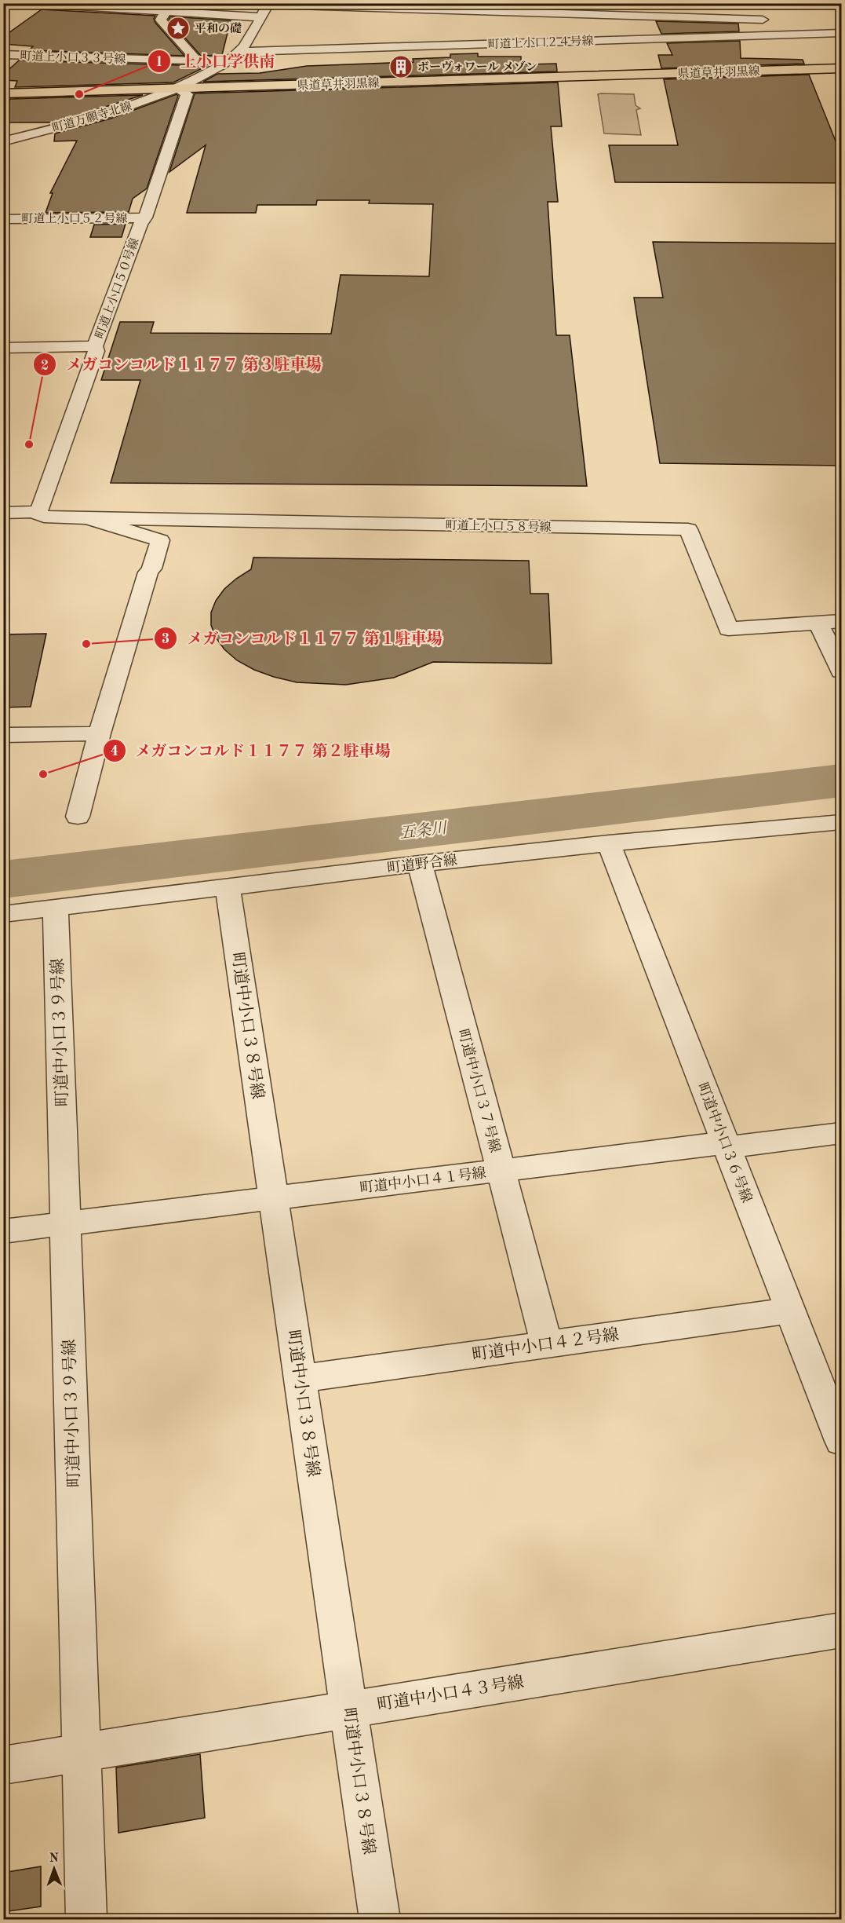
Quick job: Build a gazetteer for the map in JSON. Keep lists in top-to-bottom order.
{
  "streets": {
    "main road": ["県道草井羽黒線"],
    "street": [
      "町道上小口２４号線",
      "町道上小口３３号線",
      "町道万願寺北線",
      "町道上小口５２号線",
      "町道上小口５０号線",
      "町道上小口５８号線",
      "町道野合線",
      "町道中小口３８号線",
      "町道中小口３９号線",
      "町道中小口３７号線",
      "町道中小口３６号線",
      "町道中小口４１号線",
      "町道中小口４２号線",
      "町道中小口４３号線"
    ]
  },
  "crossings": [
    ["町道上小口２４号線", "町道万願寺北線"],
    ["町道上小口３３号線", "町道万願寺北線"],
    ["県道草井羽黒線", "町道万願寺北線"],
    ["県道草井羽黒線", "町道上小口５０号線"],
    ["町道万願寺北線", "町道上小口５０号線"],
    ["町道上小口５２号線", "町道上小口５０号線"],
    ["町道野合線", "町道中小口３８号線"],
    ["町道野合線", "町道中小口３９号線"],
    ["町道野合線", "町道中小口３７号線"],
    ["町道野合線", "町道中小口３６号線"],
    ["町道中小口３８号線", "町道中小口４１号線"],
    ["町道中小口３８号線", "町道中小口４２号線"],
    ["町道中小口３８号線", "町道中小口４３号線"],
    ["町道中小口３９号線", "町道中小口４１号線"],
    ["町道中小口３９号線", "町道中小口４３号線"],
    ["町道中小口３７号線", "町道中小口４１号線"],
    ["町道中小口３７号線", "町道中小口４２号線"],
    ["町道中小口３６号線", "町道中小口４１号線"],
    ["町道中小口３６号線", "町道中小口４２号線"]
  ],
  "water": ["五条川"],
  "places": {
    "place": ["平和の礎"],
    "building": ["ボーヴォワール メゾン"],
    "other": [
      "上小口学供南",
      "メガコンコルド１１７７ 第３駐車場",
      "メガコンコルド１１７７ 第１駐車場",
      "メガコンコルド１１７７ 第２駐車場"
    ]
  },
  "north": "top"
}
